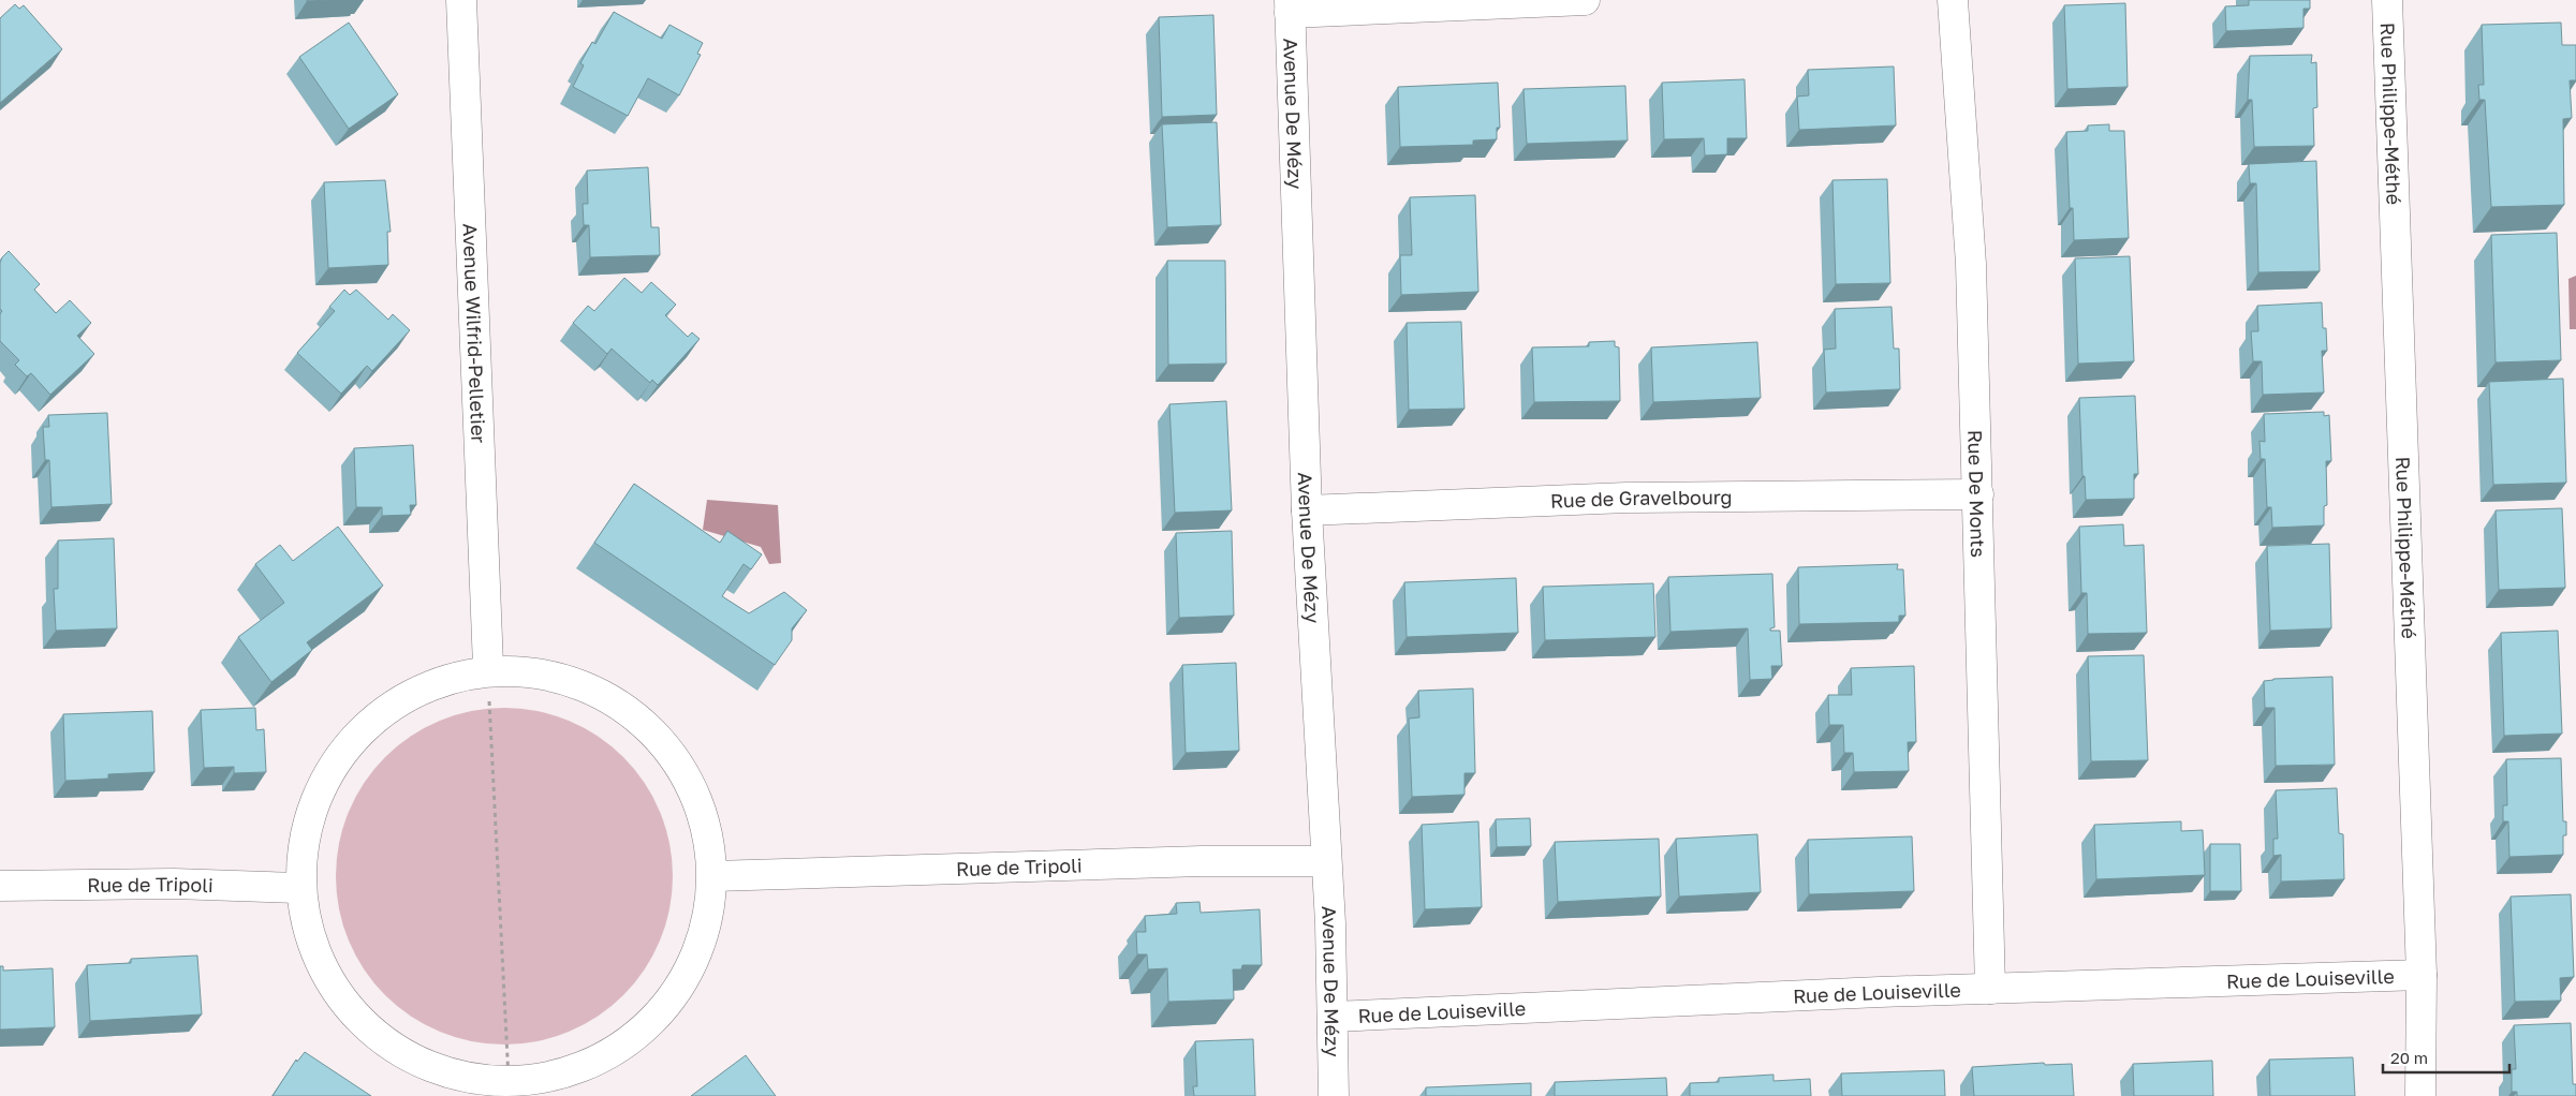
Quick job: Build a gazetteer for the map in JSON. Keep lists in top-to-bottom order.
{
  "streets": {
    "street": [
      "Avenue De Mézy",
      "Rue Philippe-Méthé",
      "Avenue Wilfrid-Pelletier",
      "Rue De Monts",
      "Rue de Gravelbourg",
      "Rue de Tripoli",
      "Rue de Louiseville"
    ]
  },
  "crossings": [
    ["Avenue De Mézy", "Rue de Gravelbourg"],
    ["Avenue De Mézy", "Rue de Tripoli"],
    ["Avenue De Mézy", "Rue de Louiseville"],
    ["Rue Philippe-Méthé", "Rue de Louiseville"],
    ["Rue De Monts", "Rue de Gravelbourg"],
    ["Rue De Monts", "Rue de Louiseville"]
  ],
  "scale_bar": "20 m"
}
